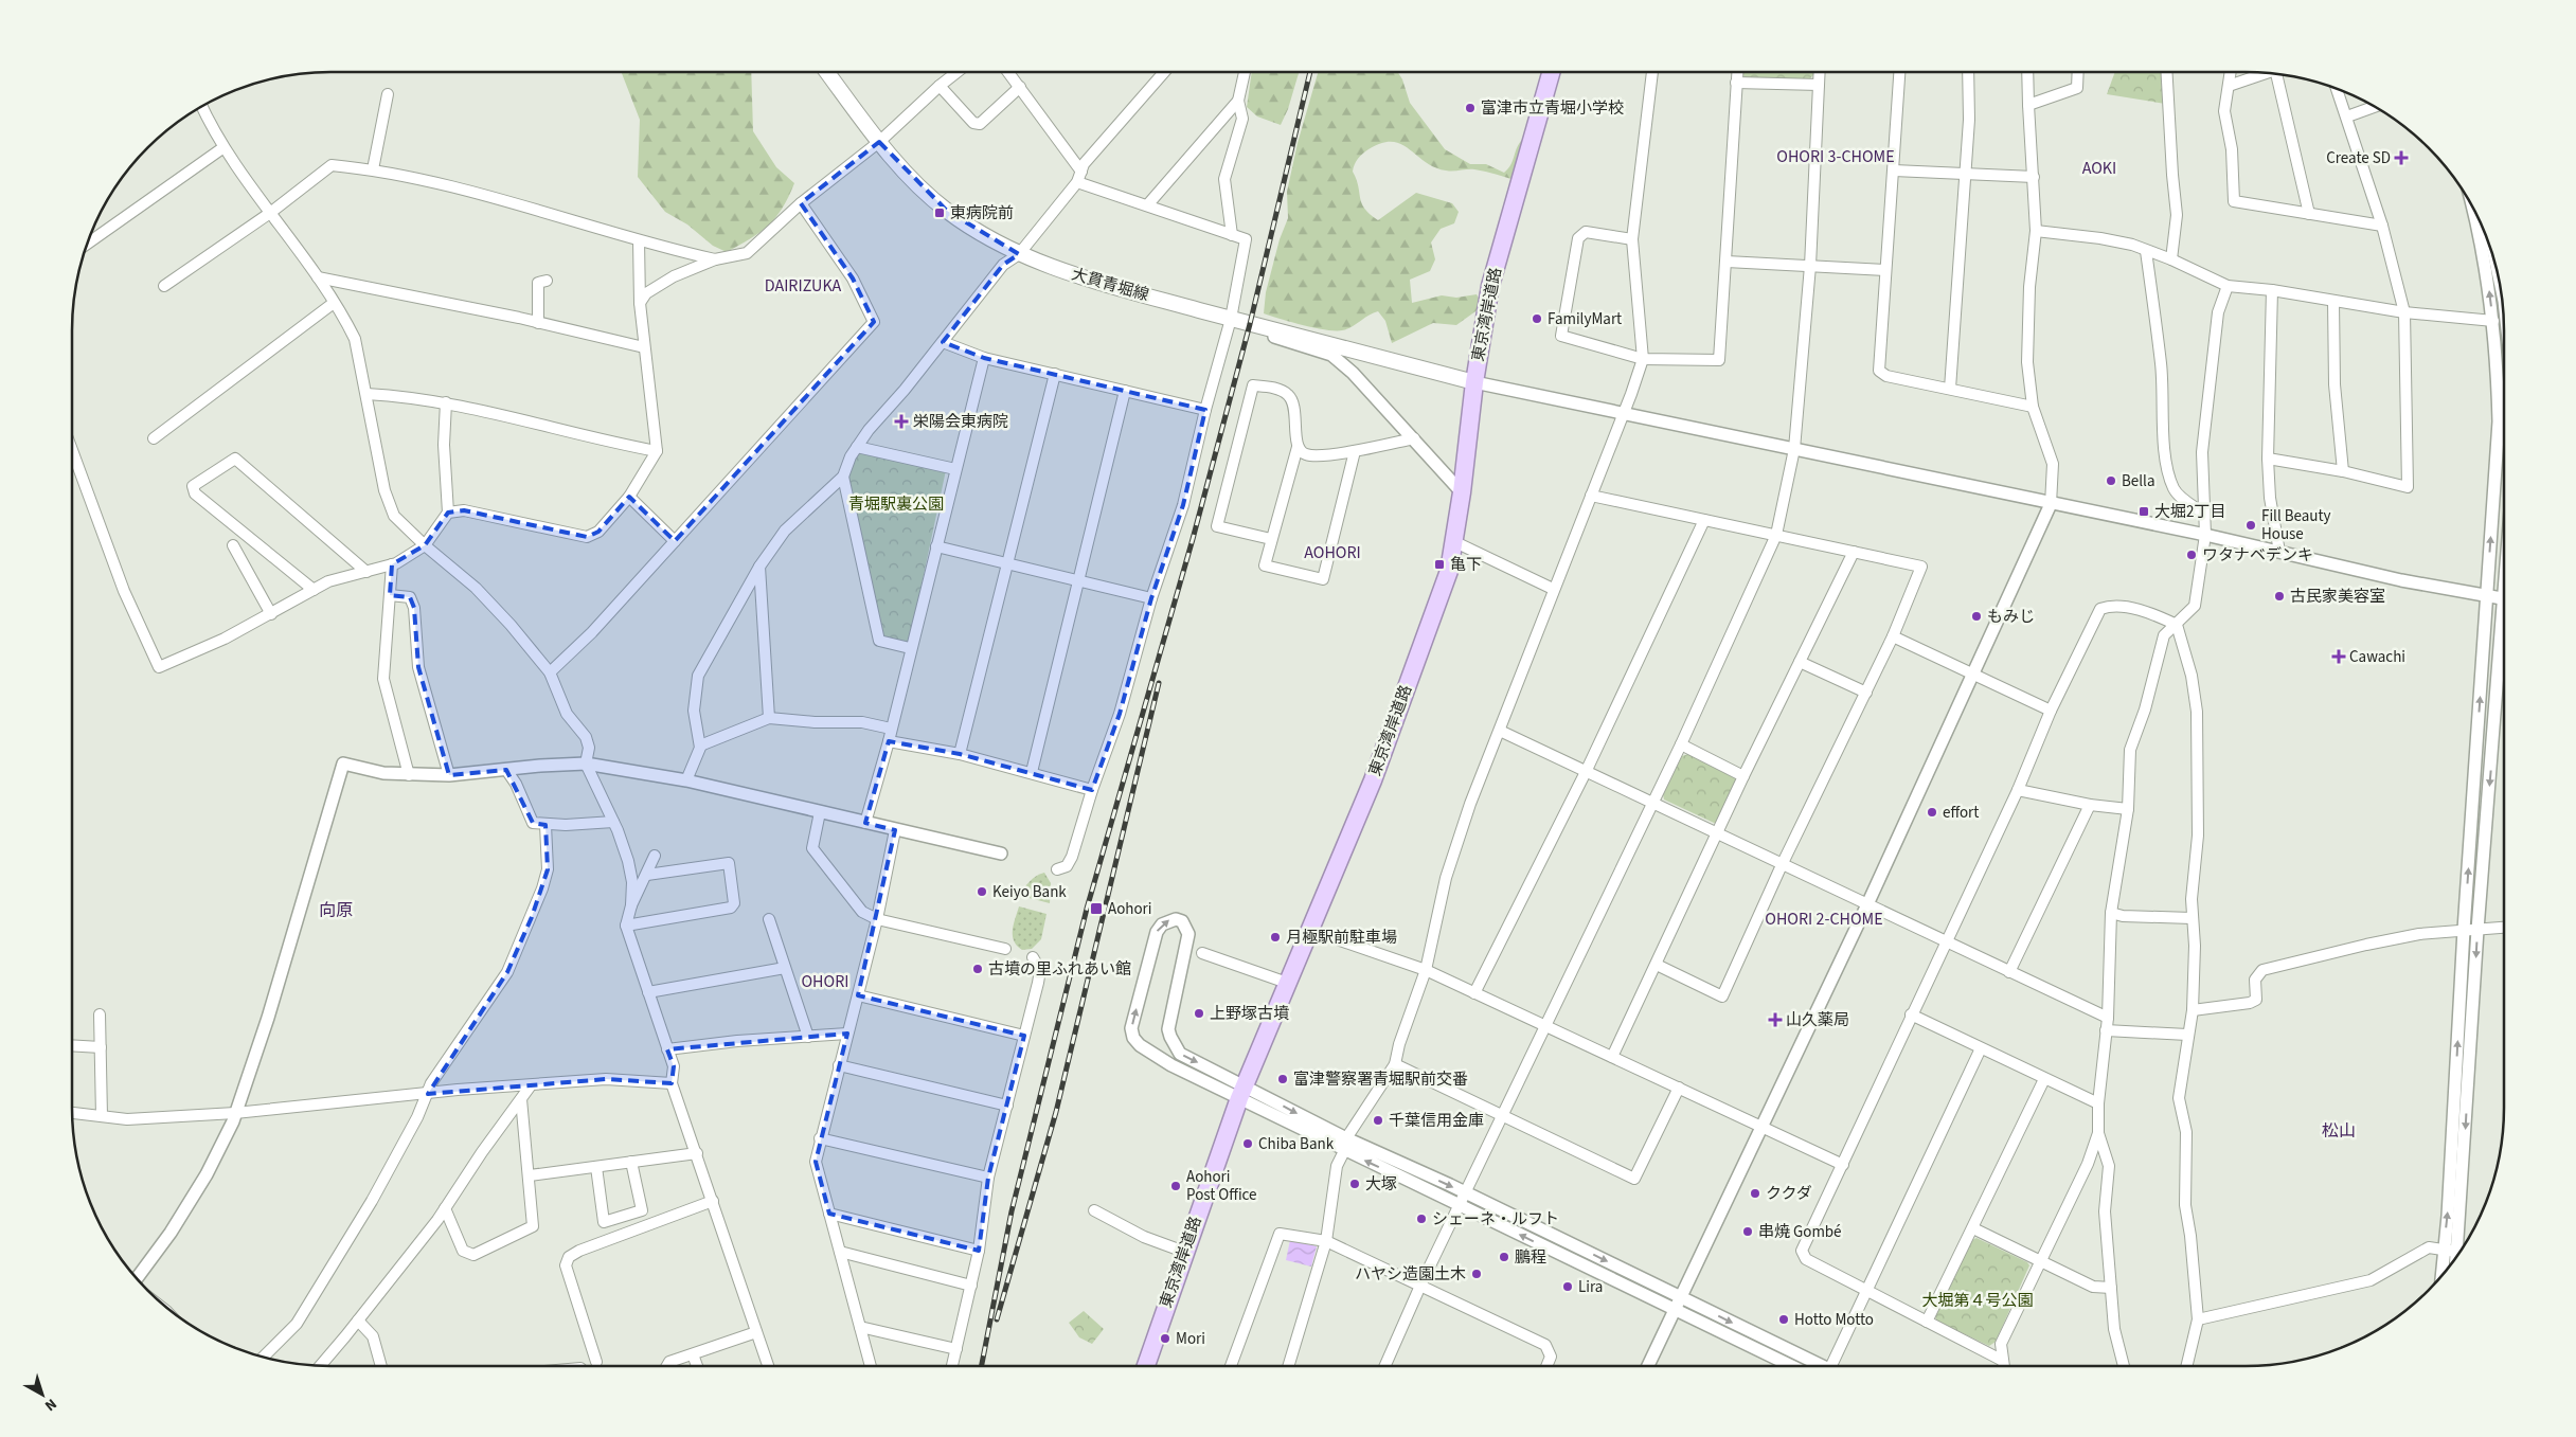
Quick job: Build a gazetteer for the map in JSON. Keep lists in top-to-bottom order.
{
  "streets": {
    "highway": ["東京湾岸道路"],
    "main road": ["大貫青堀線"]
  },
  "crossings": [
    ["大貫青堀線", "東京湾岸道路"]
  ],
  "districts": [
    "OHORI 3-CHOME",
    "AOKI",
    "DAIRIZUKA",
    "AOHORI",
    "向原",
    "OHORI 2-CHOME",
    "OHORI",
    "松山"
  ],
  "parks": ["青堀駅裏公園", "大堀第４号公園"],
  "places": {
    "other": [
      "富津市立青堀小学校",
      "FamilyMart",
      "Bella",
      "Fill Beauty House",
      "ワタナベデンキ",
      "古民家美容室",
      "もみじ",
      "effort",
      "Keiyo Bank",
      "月極駅前駐車場",
      "古墳の里ふれあい館",
      "上野塚古墳",
      "富津警察署青堀駅前交番",
      "千葉信用金庫",
      "Chiba Bank",
      "大塚",
      "Aohori Post Office",
      "ククダ",
      "シェーネ・ルフト",
      "串焼 Gombé",
      "鵬程",
      "ハヤシ造園土木",
      "Lira",
      "Hotto Motto",
      "Mori"
    ],
    "health": [
      "Create SD",
      "栄陽会東病院",
      "Cawachi",
      "山久薬局"
    ],
    "transit": [
      "東病院前",
      "大堀2丁目",
      "亀下",
      "Aohori"
    ]
  },
  "north": "bottom right"
}
